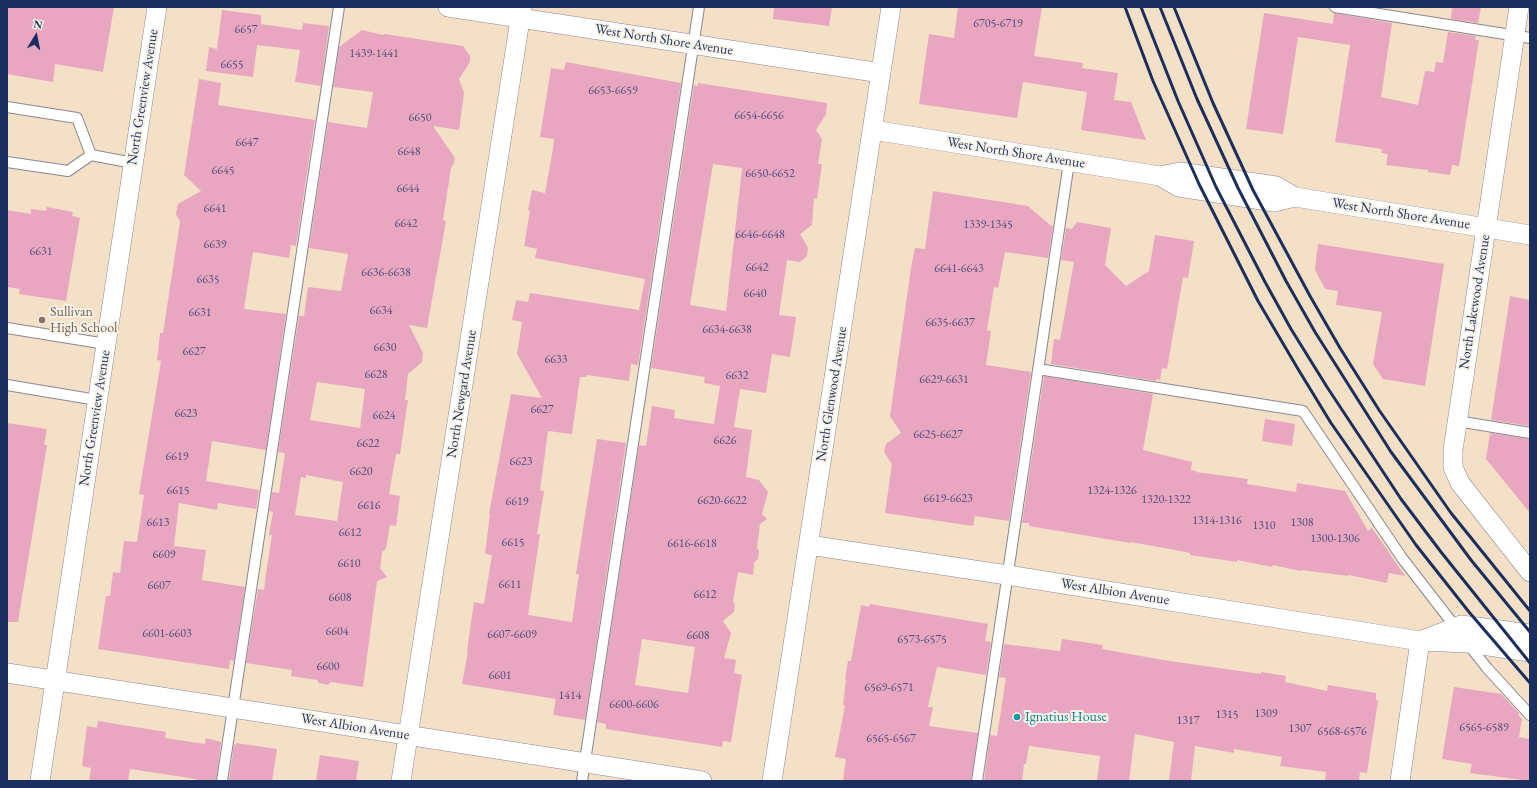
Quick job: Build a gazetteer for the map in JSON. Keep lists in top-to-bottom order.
{
  "streets": {
    "street": [
      "West North Shore Avenue",
      "North Greenview Avenue",
      "North Lakewood Avenue",
      "North Newgard Avenue",
      "North Glenwood Avenue",
      "West Albion Avenue"
    ]
  },
  "crossings": [
    ["West North Shore Avenue", "North Lakewood Avenue"],
    ["West North Shore Avenue", "North Newgard Avenue"],
    ["West North Shore Avenue", "North Glenwood Avenue"],
    ["North Greenview Avenue", "West Albion Avenue"],
    ["North Newgard Avenue", "West Albion Avenue"],
    ["North Glenwood Avenue", "West Albion Avenue"]
  ],
  "places": ["Sullivan High School", "Ignatius House"],
  "house_numbers": [
    "6705-6719",
    "6657",
    "1439-1441",
    "6655",
    "6653-6659",
    "6654-6656",
    "6650",
    "6647",
    "6648",
    "6645",
    "6650-6652",
    "6644",
    "6641",
    "6642",
    "1339-1345",
    "6646-6648",
    "6639",
    "6631",
    "6642",
    "6641-6643",
    "6636-6638",
    "6635",
    "6640",
    "6634",
    "6631",
    "6635-6637",
    "6634-6638",
    "6630",
    "6627",
    "6633",
    "6628",
    "6632",
    "6629-6631",
    "6627",
    "6623",
    "6624",
    "6625-6627",
    "6626",
    "6622",
    "6619",
    "6623",
    "6620",
    "6615",
    "1324-1326",
    "6619-6623",
    "1320-1322",
    "6620-6622",
    "6619",
    "6616",
    "1314-1316",
    "6613",
    "1308",
    "1310",
    "6612",
    "1300-1306",
    "6615",
    "6616-6618",
    "6609",
    "6610",
    "6611",
    "6607",
    "6612",
    "6608",
    "6604",
    "6601-6603",
    "6607-6609",
    "6608",
    "6573-6575",
    "6600",
    "6601",
    "6569-6571",
    "1414",
    "6600-6606",
    "1309",
    "1315",
    "1317",
    "6565-6589",
    "1307",
    "6568-6576",
    "6565-6567"
  ],
  "north": "top"
}
